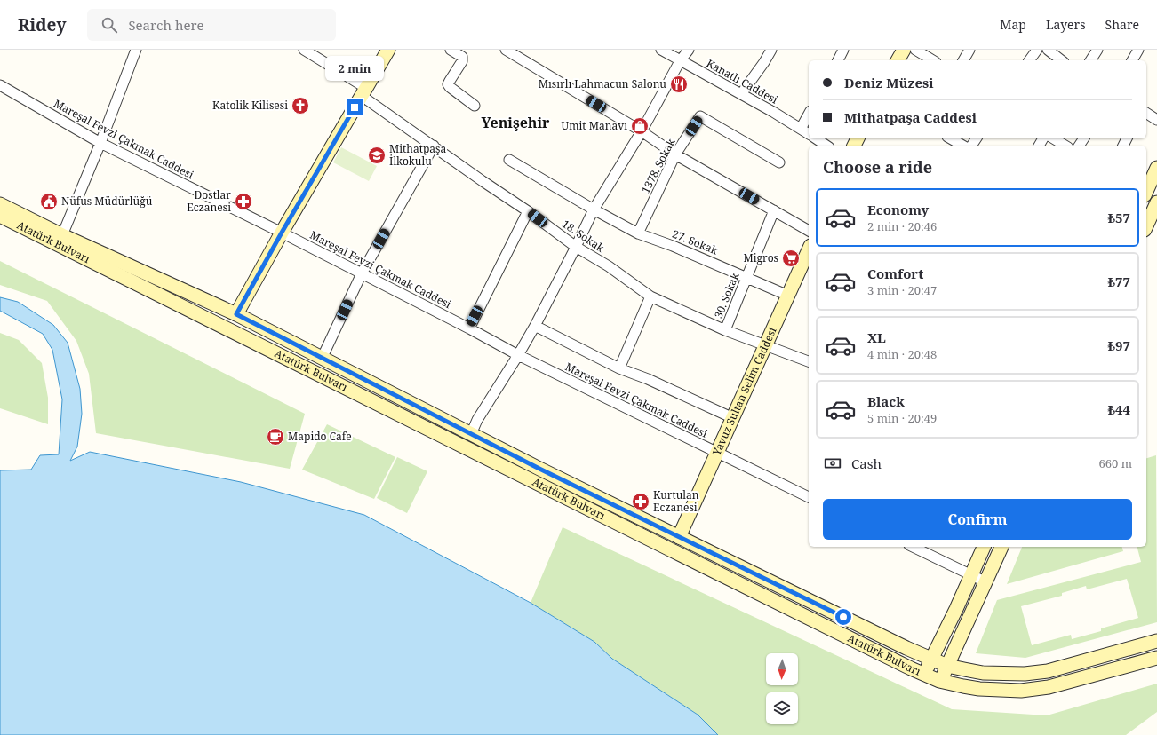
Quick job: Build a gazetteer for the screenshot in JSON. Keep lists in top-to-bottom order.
{
  "streets": {
    "street": [
      "Kanatlı Caddesi",
      "Mareşal Fevzi Çakmak Caddesi",
      "1378. Sokak",
      "18. Sokak",
      "Atatürk Bulvarı",
      "27. Sokak",
      "30. Sokak",
      "Yavuz Sultan Selim Caddesi"
    ]
  },
  "crossings": [
    ["Mareşal Fevzi Çakmak Caddesi", "Yavuz Sultan Selim Caddesi"],
    ["1378. Sokak", "27. Sokak"],
    ["18. Sokak", "30. Sokak"],
    ["18. Sokak", "Yavuz Sultan Selim Caddesi"],
    ["Atatürk Bulvarı", "Yavuz Sultan Selim Caddesi"],
    ["27. Sokak", "30. Sokak"],
    ["27. Sokak", "Yavuz Sultan Selim Caddesi"]
  ],
  "districts": ["Yenişehir"],
  "places": {
    "restaurant": ["Mısırlı Lahmacun Salonu"],
    "church": ["Katolik Kilisesi"],
    "shop": ["Umit Manavı"],
    "school or university": ["Mithatpaşa İlkokulu"],
    "public building": ["Nüfus Müdürlüğü"],
    "pharmacy": ["Dostlar Eczanesi", "Kurtulan Eczanesi"],
    "supermarket": ["Migros"],
    "cafe": ["Mapido Cafe"]
  },
  "north": "bottom",
  "page": {
    "header": "Ridey",
    "search": "Search here",
    "nav": ["Map", "Layers", "Share"],
    "bubble": "2 min",
    "banner": ["Deniz Müzesi", "Mithatpaşa Caddesi"],
    "heading": "Choose a ride",
    "list": [
      {
        "name": "Economy",
        "note": "2 min · 20:46",
        "value": "₺57"
      },
      {
        "name": "Comfort",
        "note": "3 min · 20:47",
        "value": "₺77"
      },
      {
        "name": "XL",
        "note": "4 min · 20:48",
        "value": "₺97"
      },
      {
        "name": "Black",
        "note": "5 min · 20:49",
        "value": "₺44"
      }
    ],
    "pay": ["Cash", "660 m"],
    "buttons": "Confirm"
  }
}
